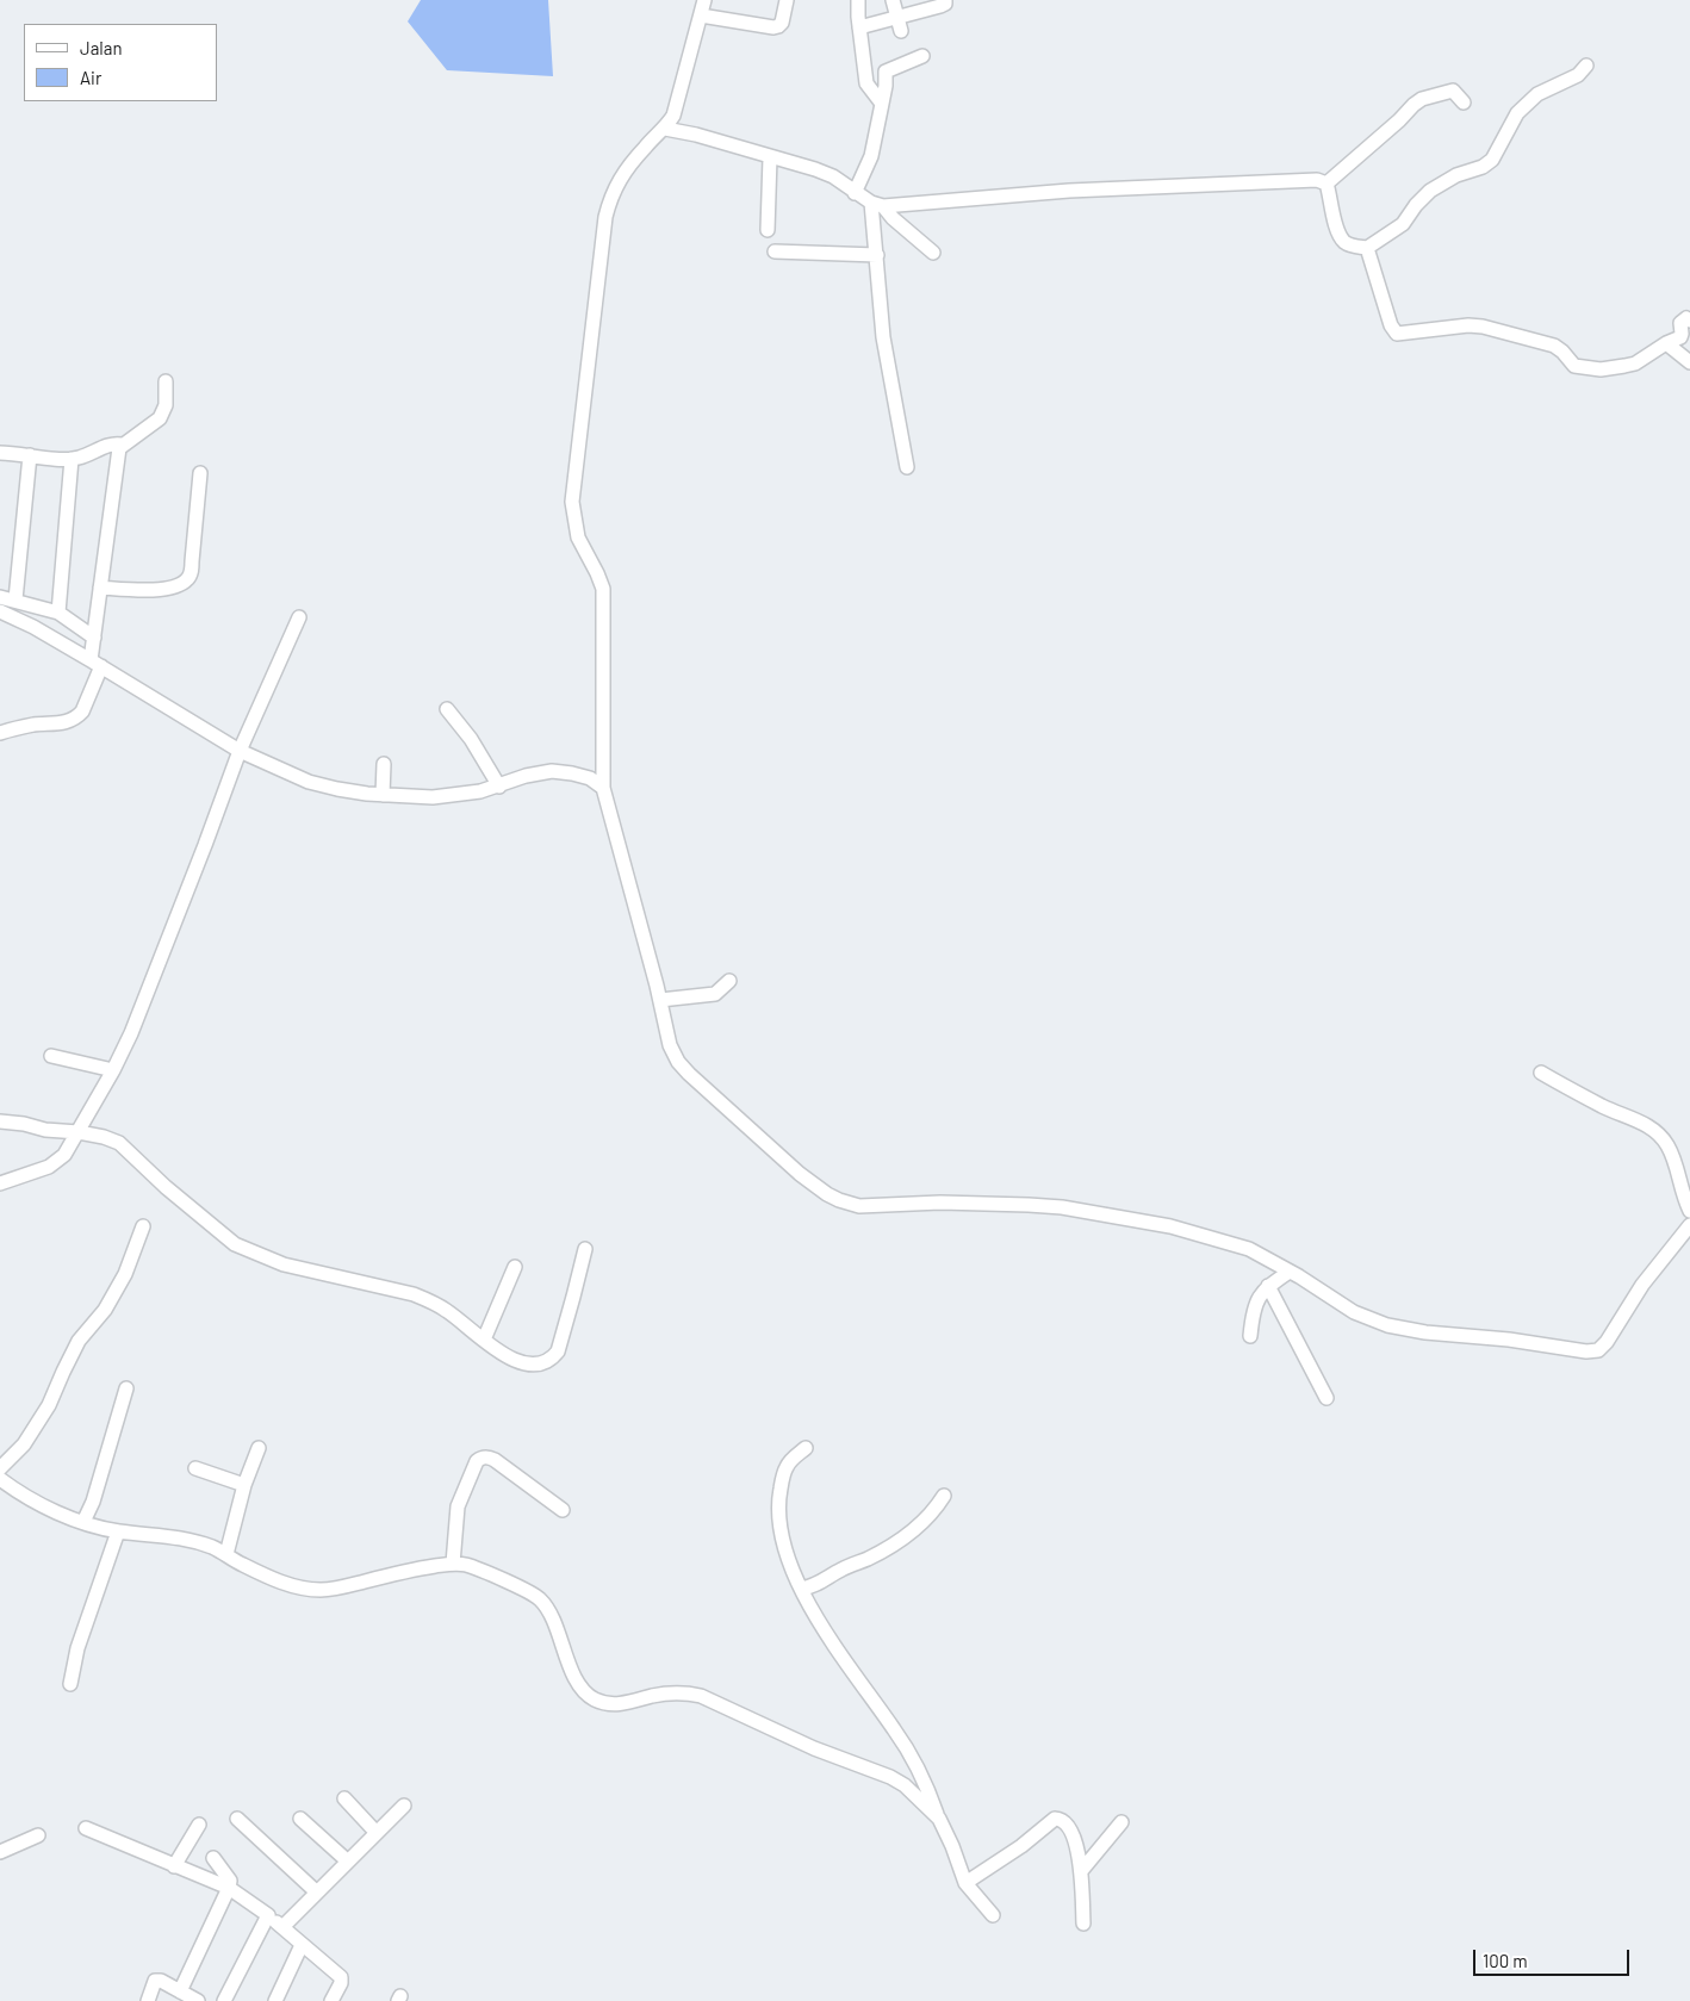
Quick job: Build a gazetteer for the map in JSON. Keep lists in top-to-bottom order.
{
  "legend": ["Jalan", "Air"],
  "scale_bar": "100 m"
}
